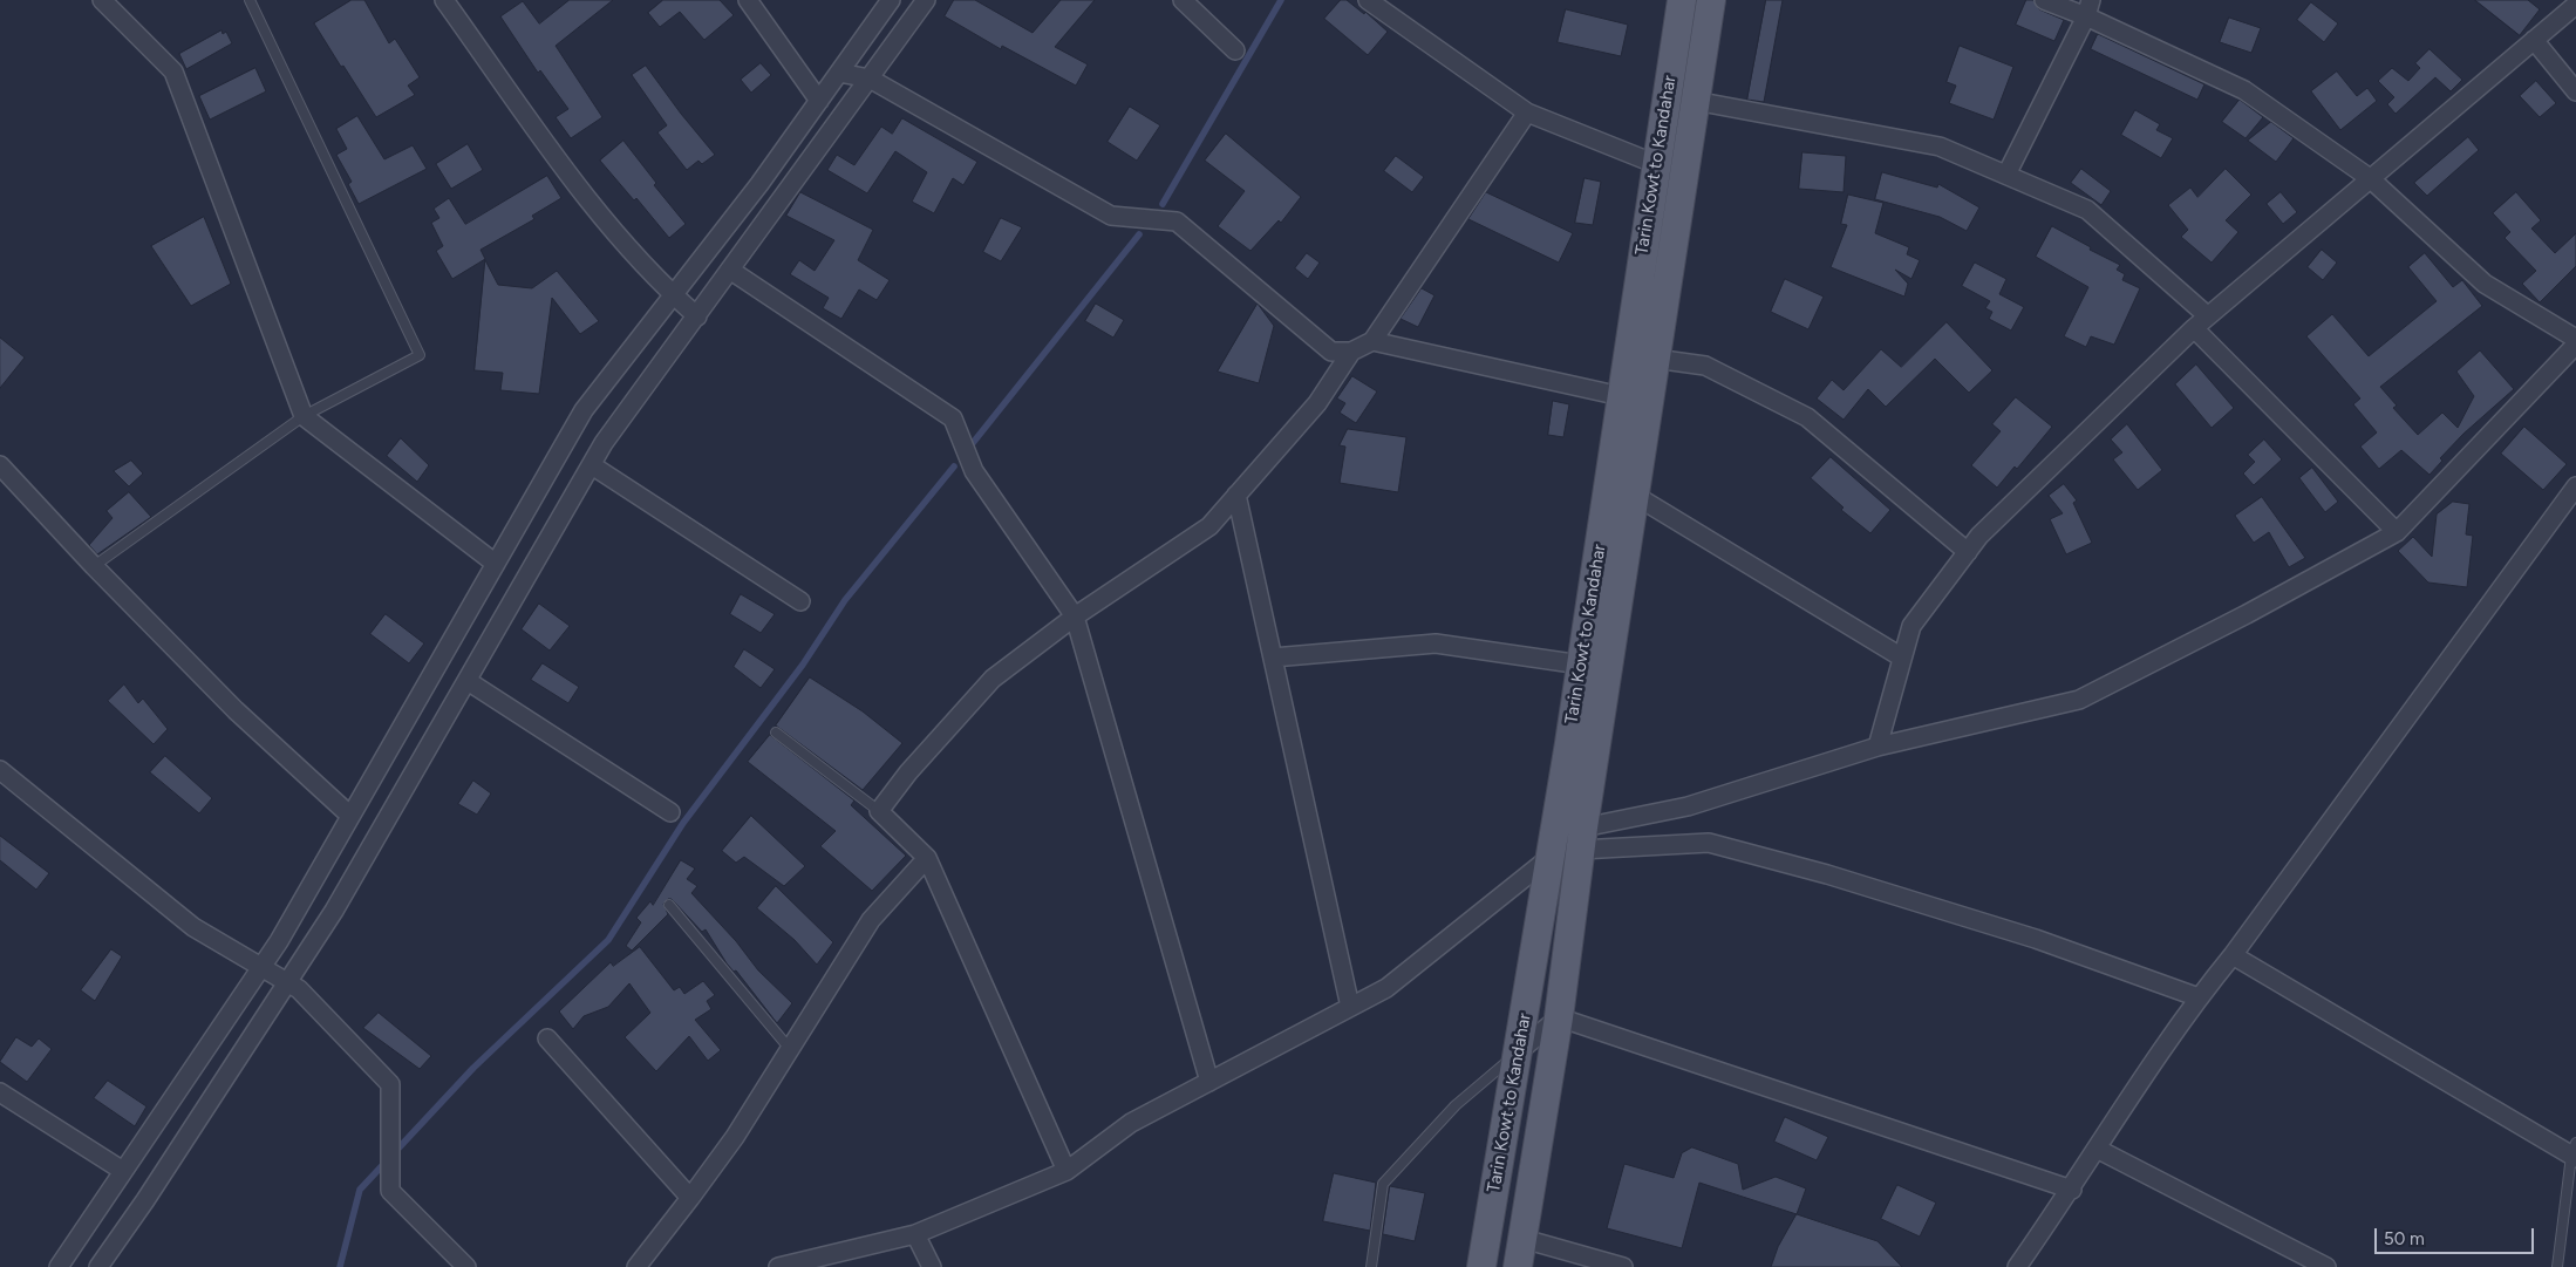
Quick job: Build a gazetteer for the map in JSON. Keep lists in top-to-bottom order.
{
  "streets": {
    "main road": ["Tarin Kowt to Kandahar"]
  },
  "scale_bar": "50 m"
}
